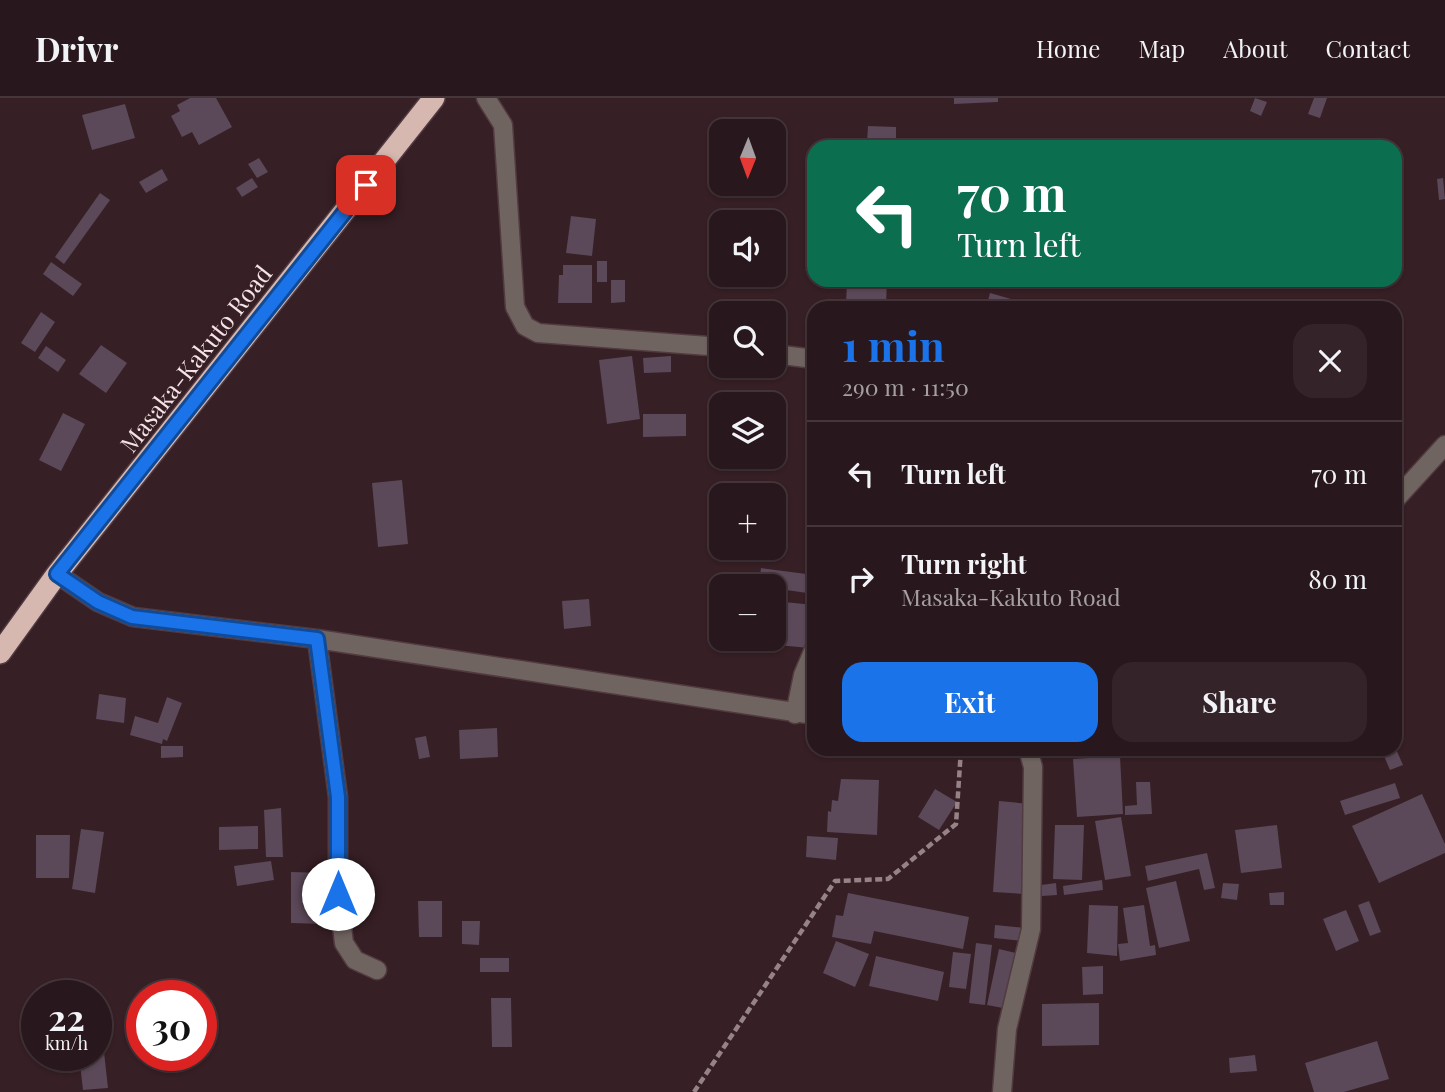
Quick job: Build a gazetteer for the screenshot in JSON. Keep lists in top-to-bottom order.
{
  "streets": {
    "highway": ["Masaka-Kakuto Road"]
  },
  "north": "bottom",
  "page": {
    "header": "Drivr",
    "nav": [
      "Home",
      "Map",
      "About",
      "Contact"
    ],
    "map_buttons": ["+", "−"],
    "turn": ["70 m", "Turn left"],
    "heading": ["1 min", "290 m · 11:50"],
    "list": [
      {
        "name": "Turn left",
        "value": "70 m"
      },
      {
        "name": "Turn right",
        "note": "Masaka-Kakuto Road",
        "value": "80 m"
      }
    ],
    "buttons": ["Exit", "Share"],
    "speed": "22 km/h",
    "limit": "30"
  }
}
